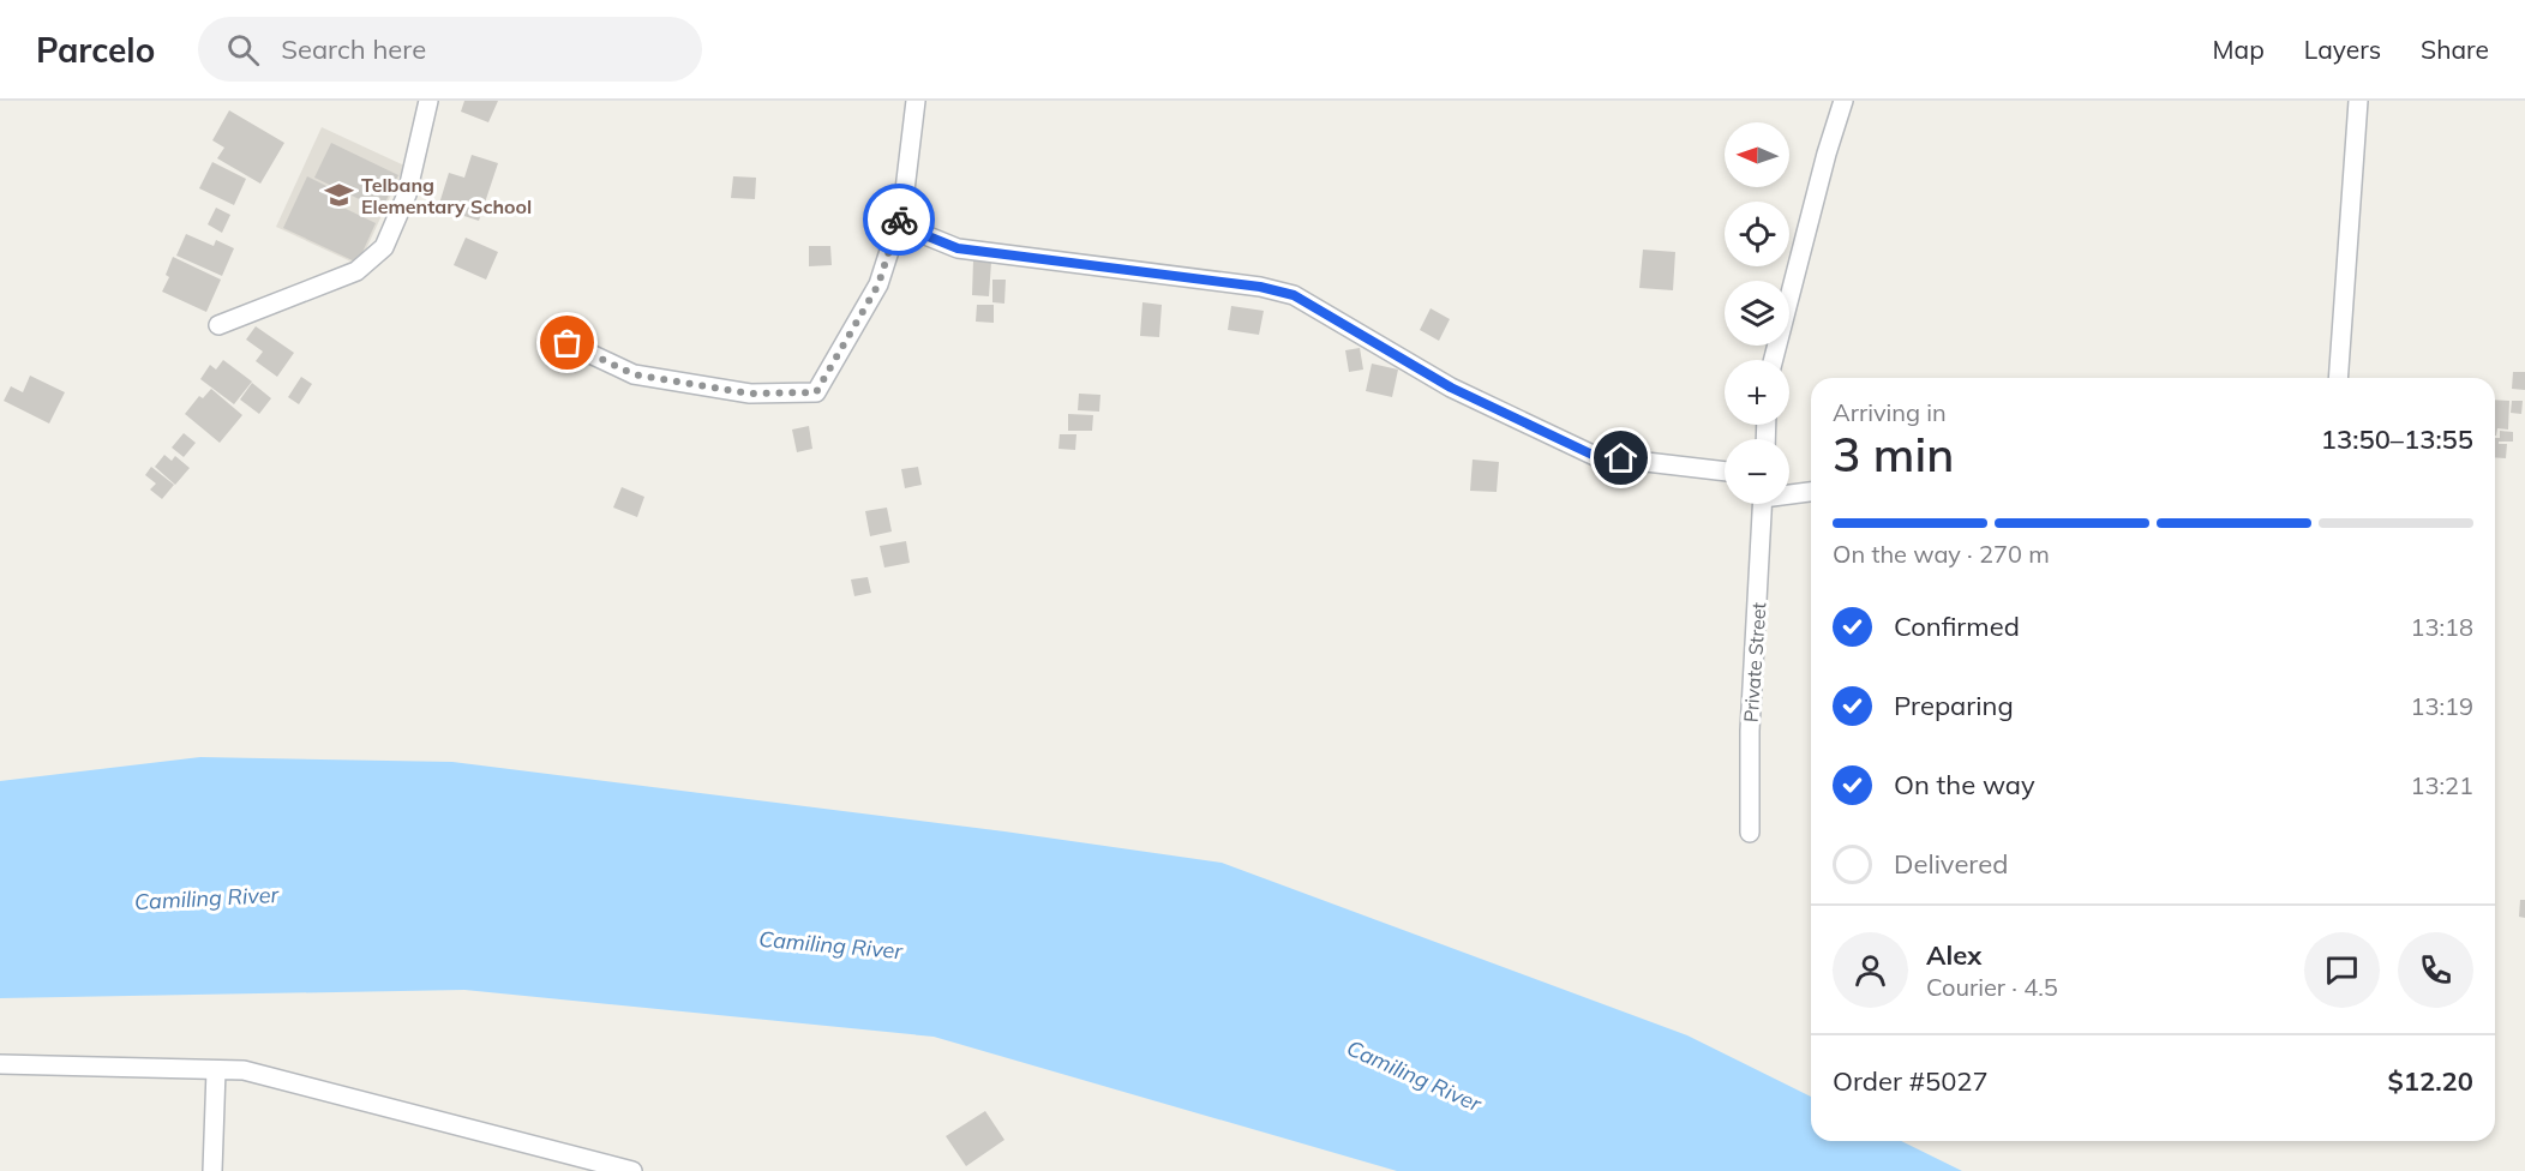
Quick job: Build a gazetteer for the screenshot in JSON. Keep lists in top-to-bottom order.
{
  "streets": {
    "street": ["Private Street"]
  },
  "water": ["Camiling River"],
  "places": {
    "school or university": ["Telbang Elementary School"]
  },
  "north": "left",
  "page": {
    "header": "Parcelo",
    "search": "Search here",
    "nav": ["Map", "Layers", "Share"],
    "map_buttons": ["+", "−"],
    "heading": ["3 min", "Arriving in", "13:50–13:55"],
    "panel": [
      "Alex",
      "Courier · 4.5",
      "Order #5027",
      "$12.20"
    ],
    "bar": "On the way · 270 m",
    "list": [
      ["Confirmed", "13:18"],
      ["Preparing", "13:19"],
      ["On the way", "13:21"],
      "Delivered"
    ]
  }
}
